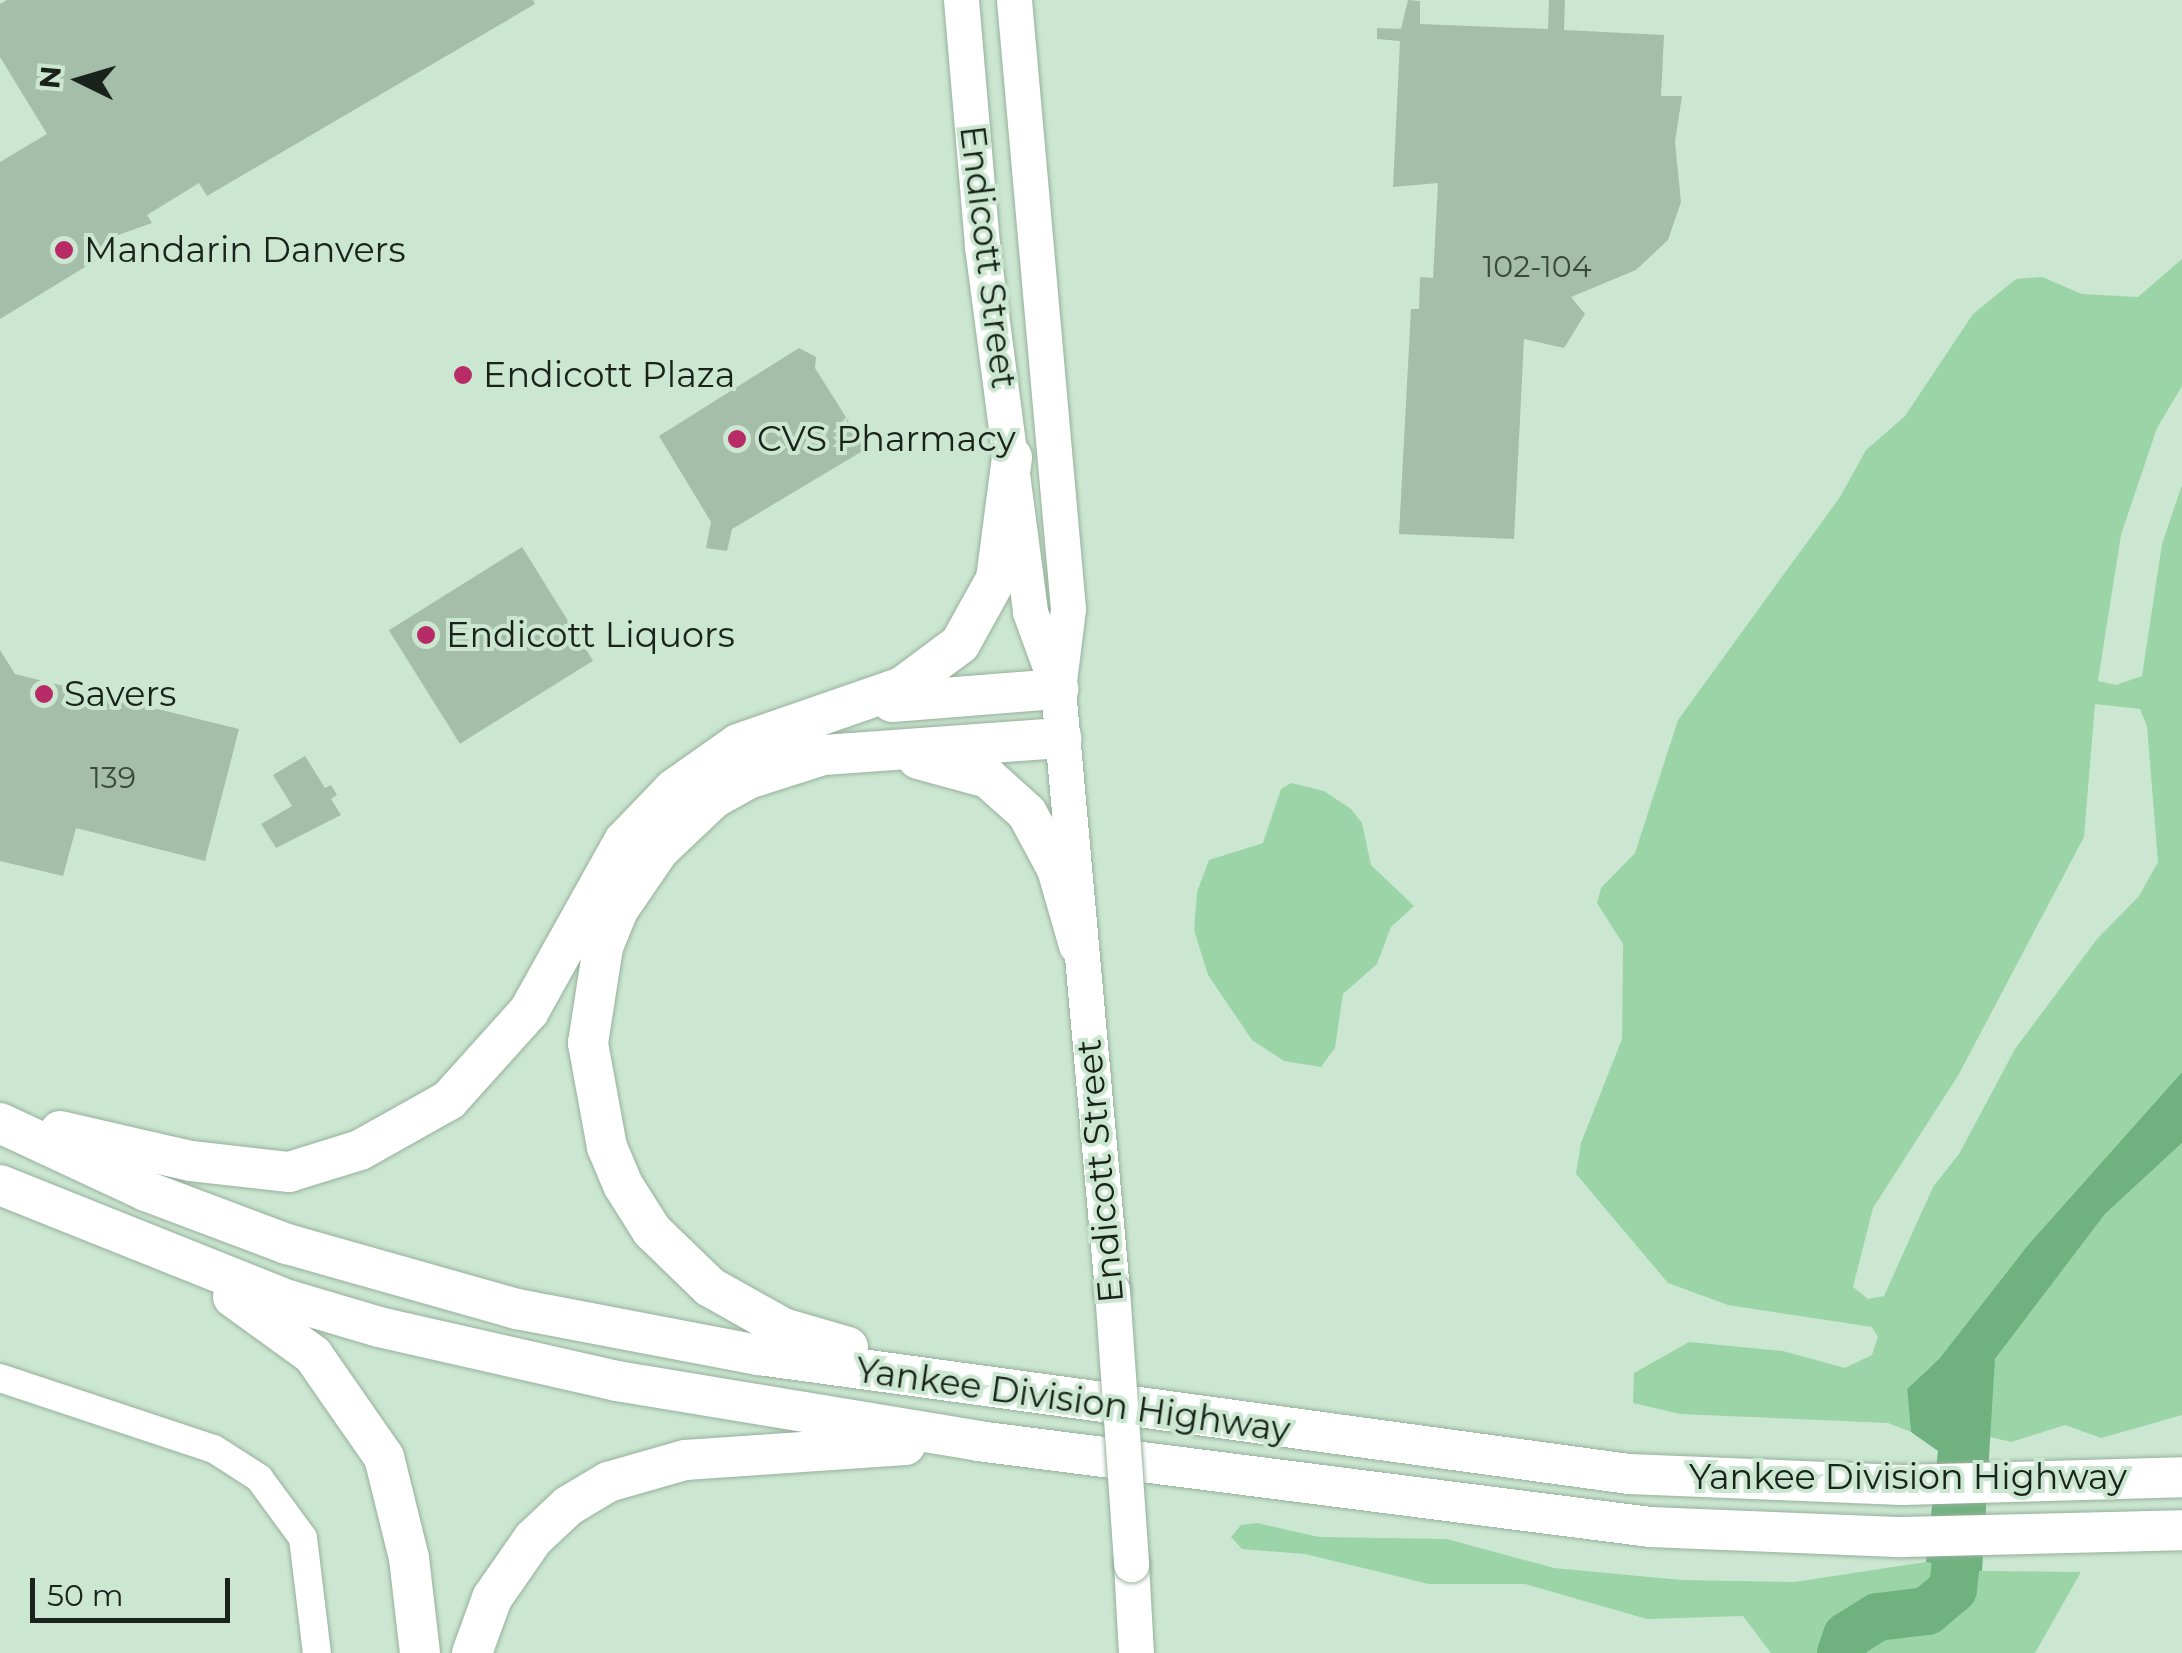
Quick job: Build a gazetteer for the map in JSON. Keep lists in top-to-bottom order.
{
  "streets": {
    "highway": ["Yankee Division Highway"],
    "main road": ["Endicott Street"]
  },
  "places": [
    "Mandarin Danvers",
    "Endicott Plaza",
    "CVS Pharmacy",
    "Endicott Liquors",
    "Savers"
  ],
  "house_numbers": ["102-104", "139"],
  "scale_bar": "50 m",
  "north": "left"
}
